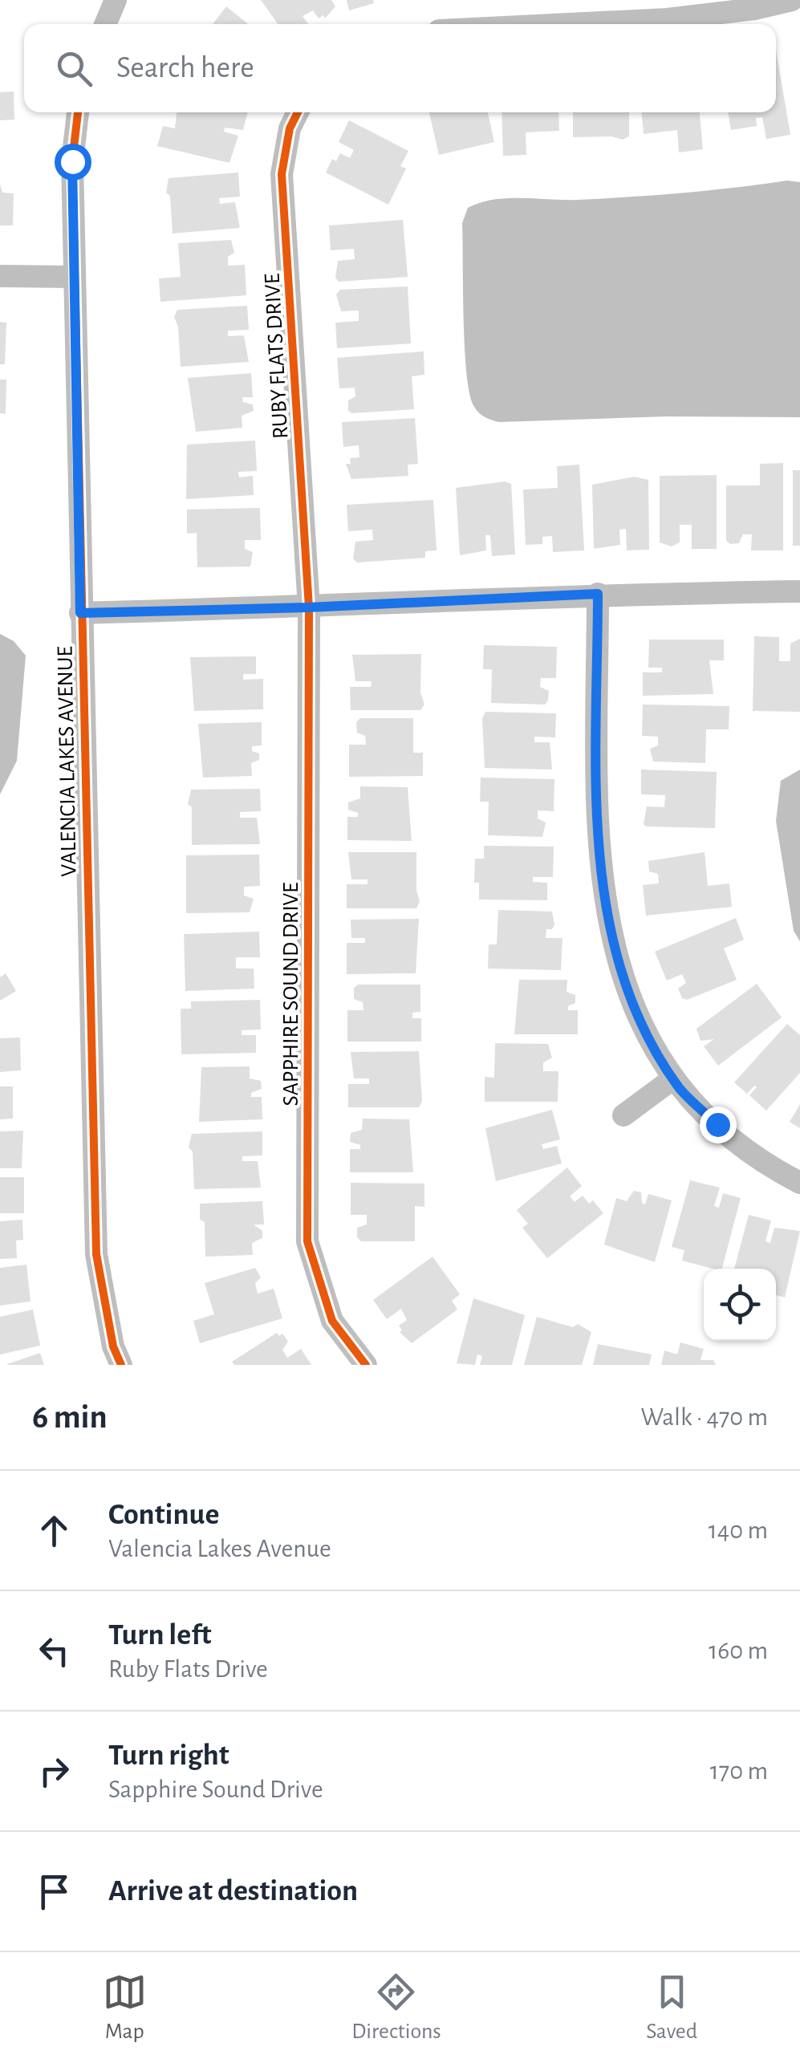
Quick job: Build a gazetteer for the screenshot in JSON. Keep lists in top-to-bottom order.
{
  "streets": {
    "street": ["RUBY FLATS DRIVE", "VALENCIA LAKES AVENUE", "SAPPHIRE SOUND DRIVE"]
  },
  "crossings": [
    ["RUBY FLATS DRIVE", "SAPPHIRE SOUND DRIVE"]
  ],
  "page": {
    "search": "Search here",
    "heading": ["6 min", "Walk · 470 m"],
    "list": [
      ["Continue", "Valencia Lakes Avenue", "140 m"],
      ["Turn left", "Ruby Flats Drive", "160 m"],
      ["Turn right", "Sapphire Sound Drive", "170 m"],
      "Arrive at destination"
    ],
    "nav": ["Map", "Directions", "Saved"]
  }
}
